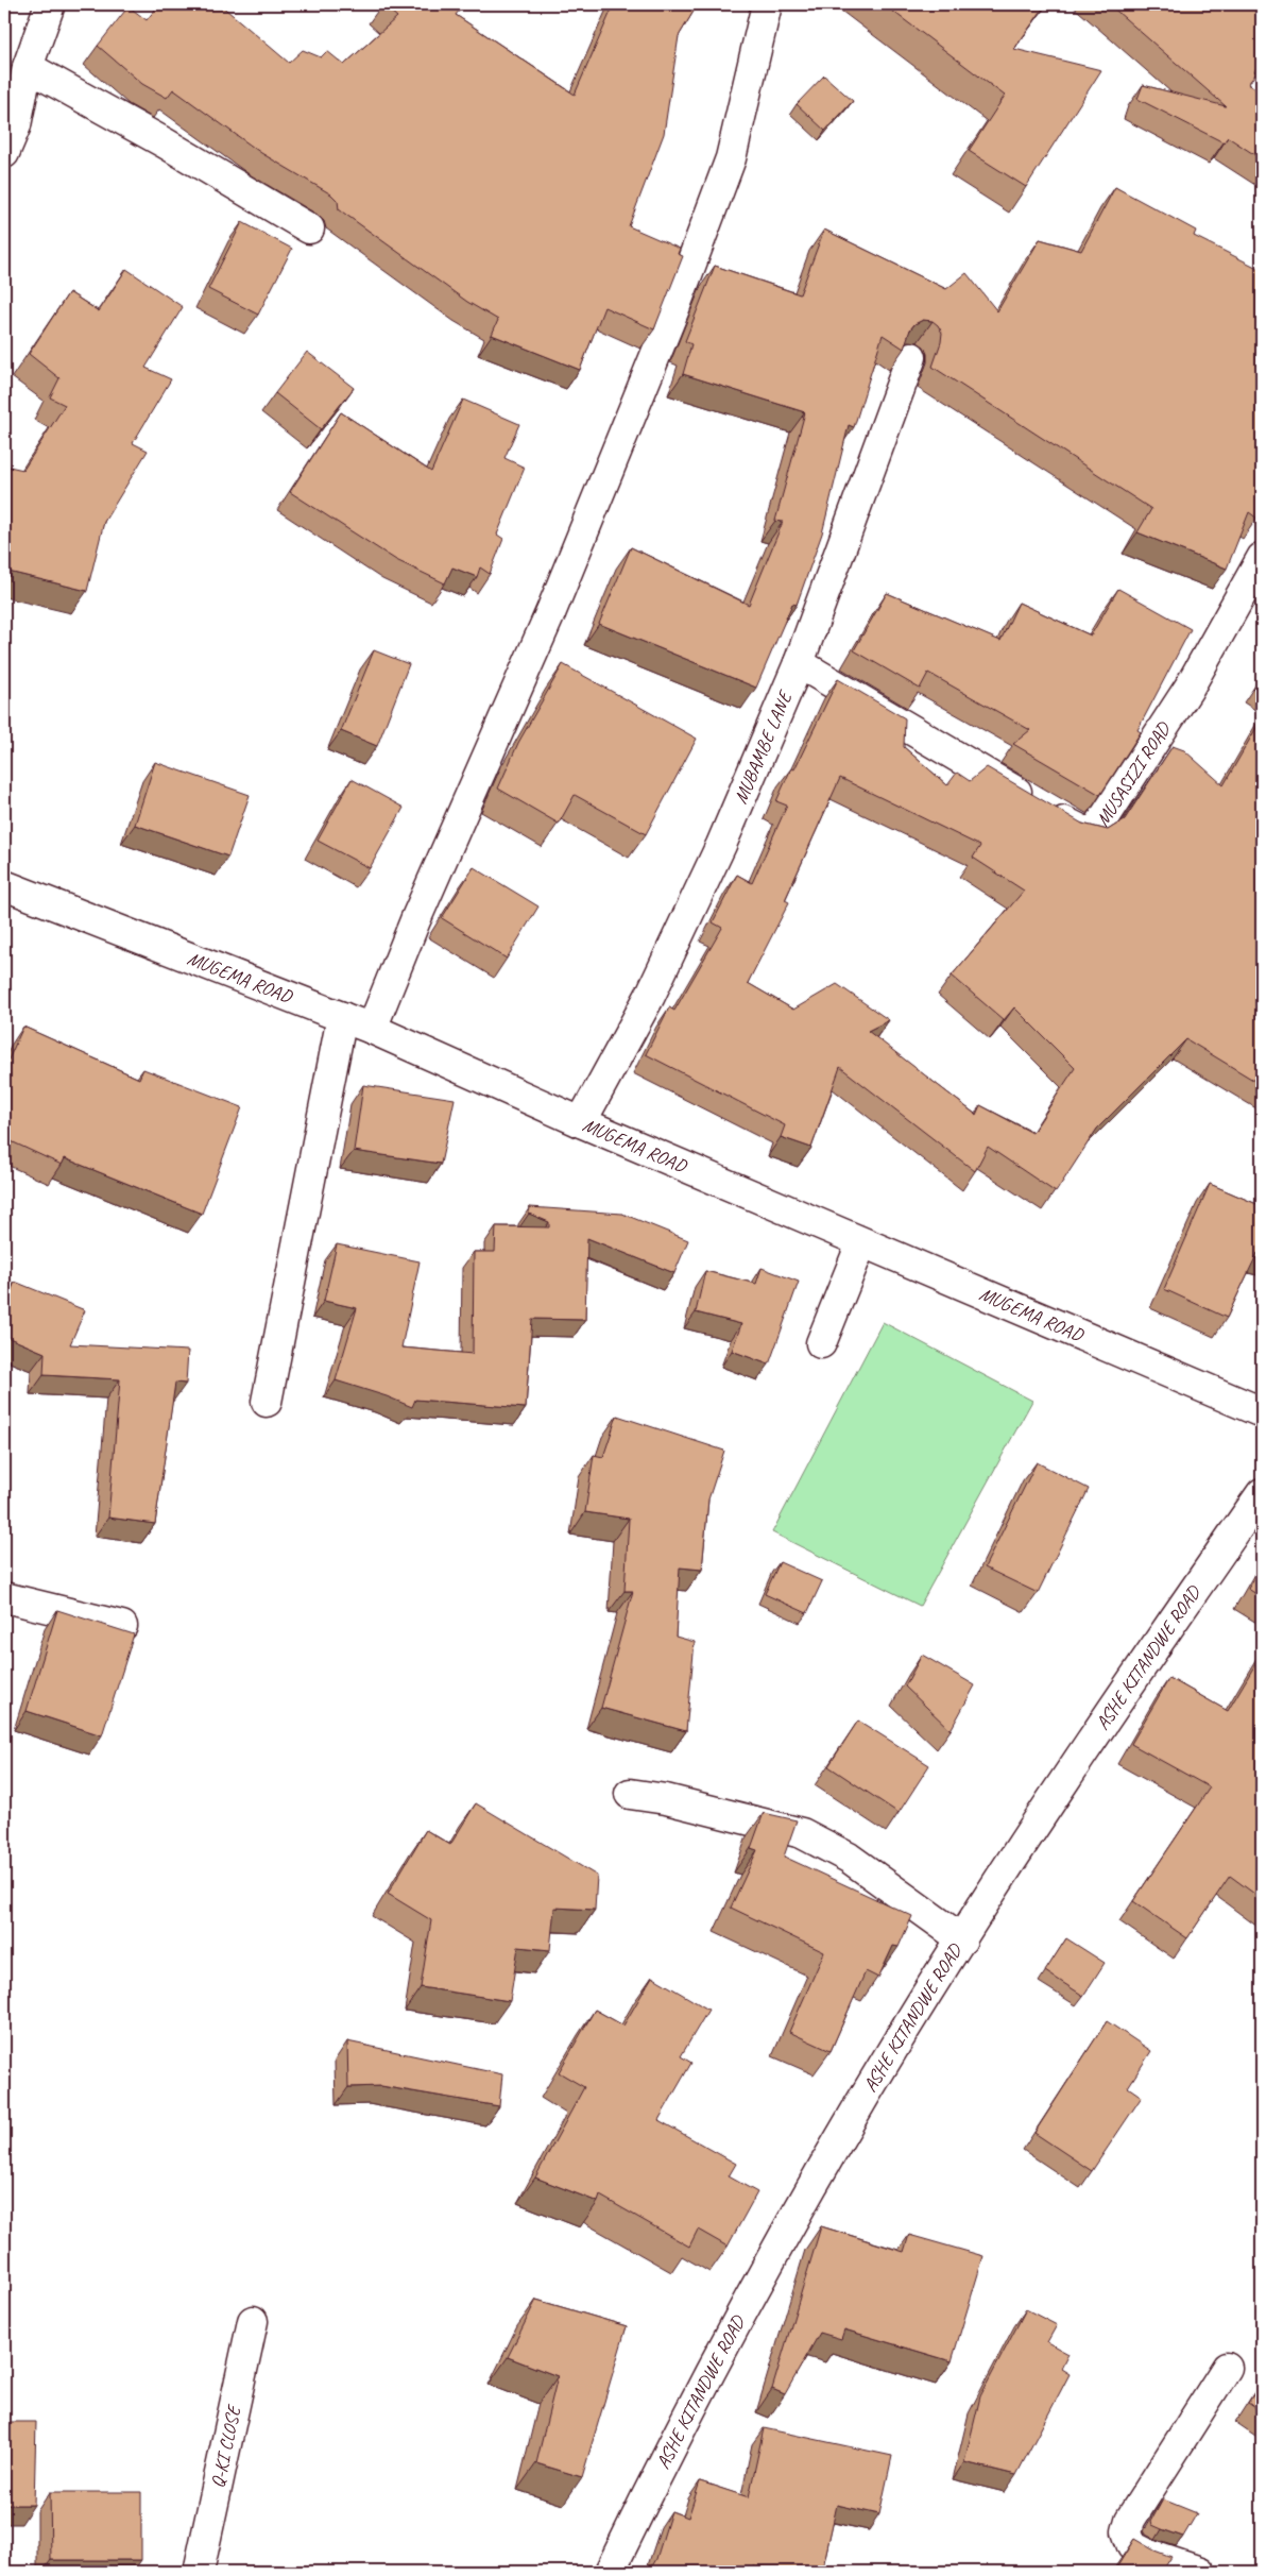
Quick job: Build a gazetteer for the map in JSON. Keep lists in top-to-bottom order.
{
  "streets": {
    "street": [
      "MUBAMBE LANE",
      "MUSASIZI ROAD",
      "MUGEMA ROAD",
      "ASHE KITANDWE ROAD",
      "Q-KI CLOSE"
    ]
  },
  "crossings": [
    ["MUBAMBE LANE", "MUSASIZI ROAD"],
    ["MUBAMBE LANE", "MUGEMA ROAD"]
  ]
}
